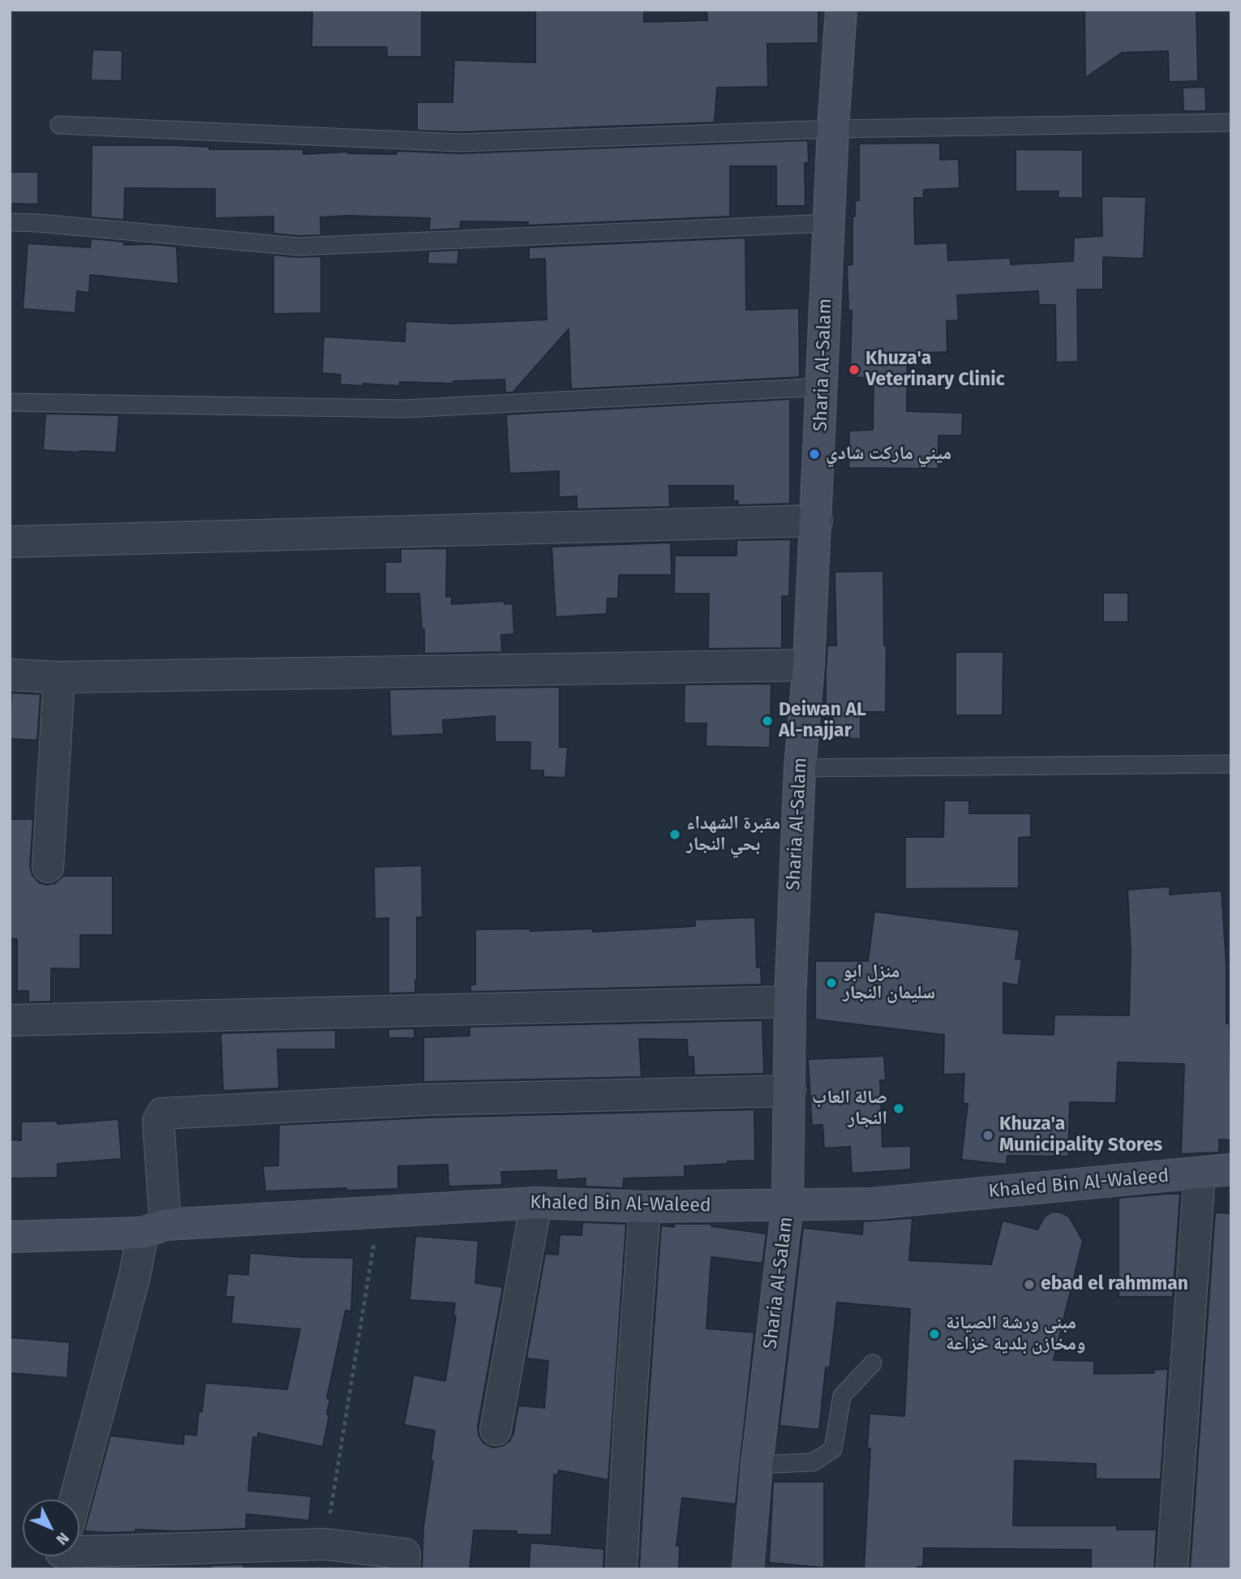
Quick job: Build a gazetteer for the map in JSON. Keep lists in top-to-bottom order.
{
  "streets": {
    "street": ["Sharia Al-Salam", "Khaled Bin Al-Waleed"]
  },
  "crossings": [
    ["Sharia Al-Salam", "Khaled Bin Al-Waleed"]
  ],
  "places": [
    "Khuza'a Veterinary Clinic",
    "ميني ماركت شادي",
    "Deiwan AL Al-najjar",
    "مقبرة الشهداء بحي النجار",
    "منزل ابو سليمان النجار",
    "صالة العاب النجار",
    "Khuza'a Municipality Stores",
    "ebad el rahmman",
    "مبنى ورشة الصيانة ومخازن بلدية خزاعة"
  ],
  "north": "bottom right"
}
